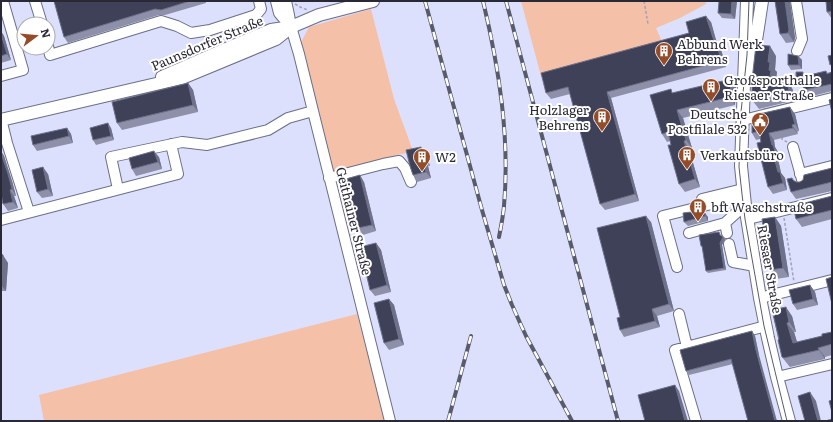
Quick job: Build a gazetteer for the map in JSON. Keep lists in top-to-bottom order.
{
  "streets": {
    "main road": ["Paunsdorfer Straße", "Riesaer Straße"],
    "street": ["Geithainer Straße"]
  },
  "crossings": [
    ["Paunsdorfer Straße", "Geithainer Straße"]
  ],
  "places": {
    "building": [
      "Abbund Werk Behrens",
      "Großsporthalle Riesaer Straße",
      "Holzlager Behrens",
      "Verkaufsbüro",
      "W2",
      "bft Waschstraße"
    ],
    "public building": ["Deutsche Postfilale 532"]
  },
  "north": "right"
}
